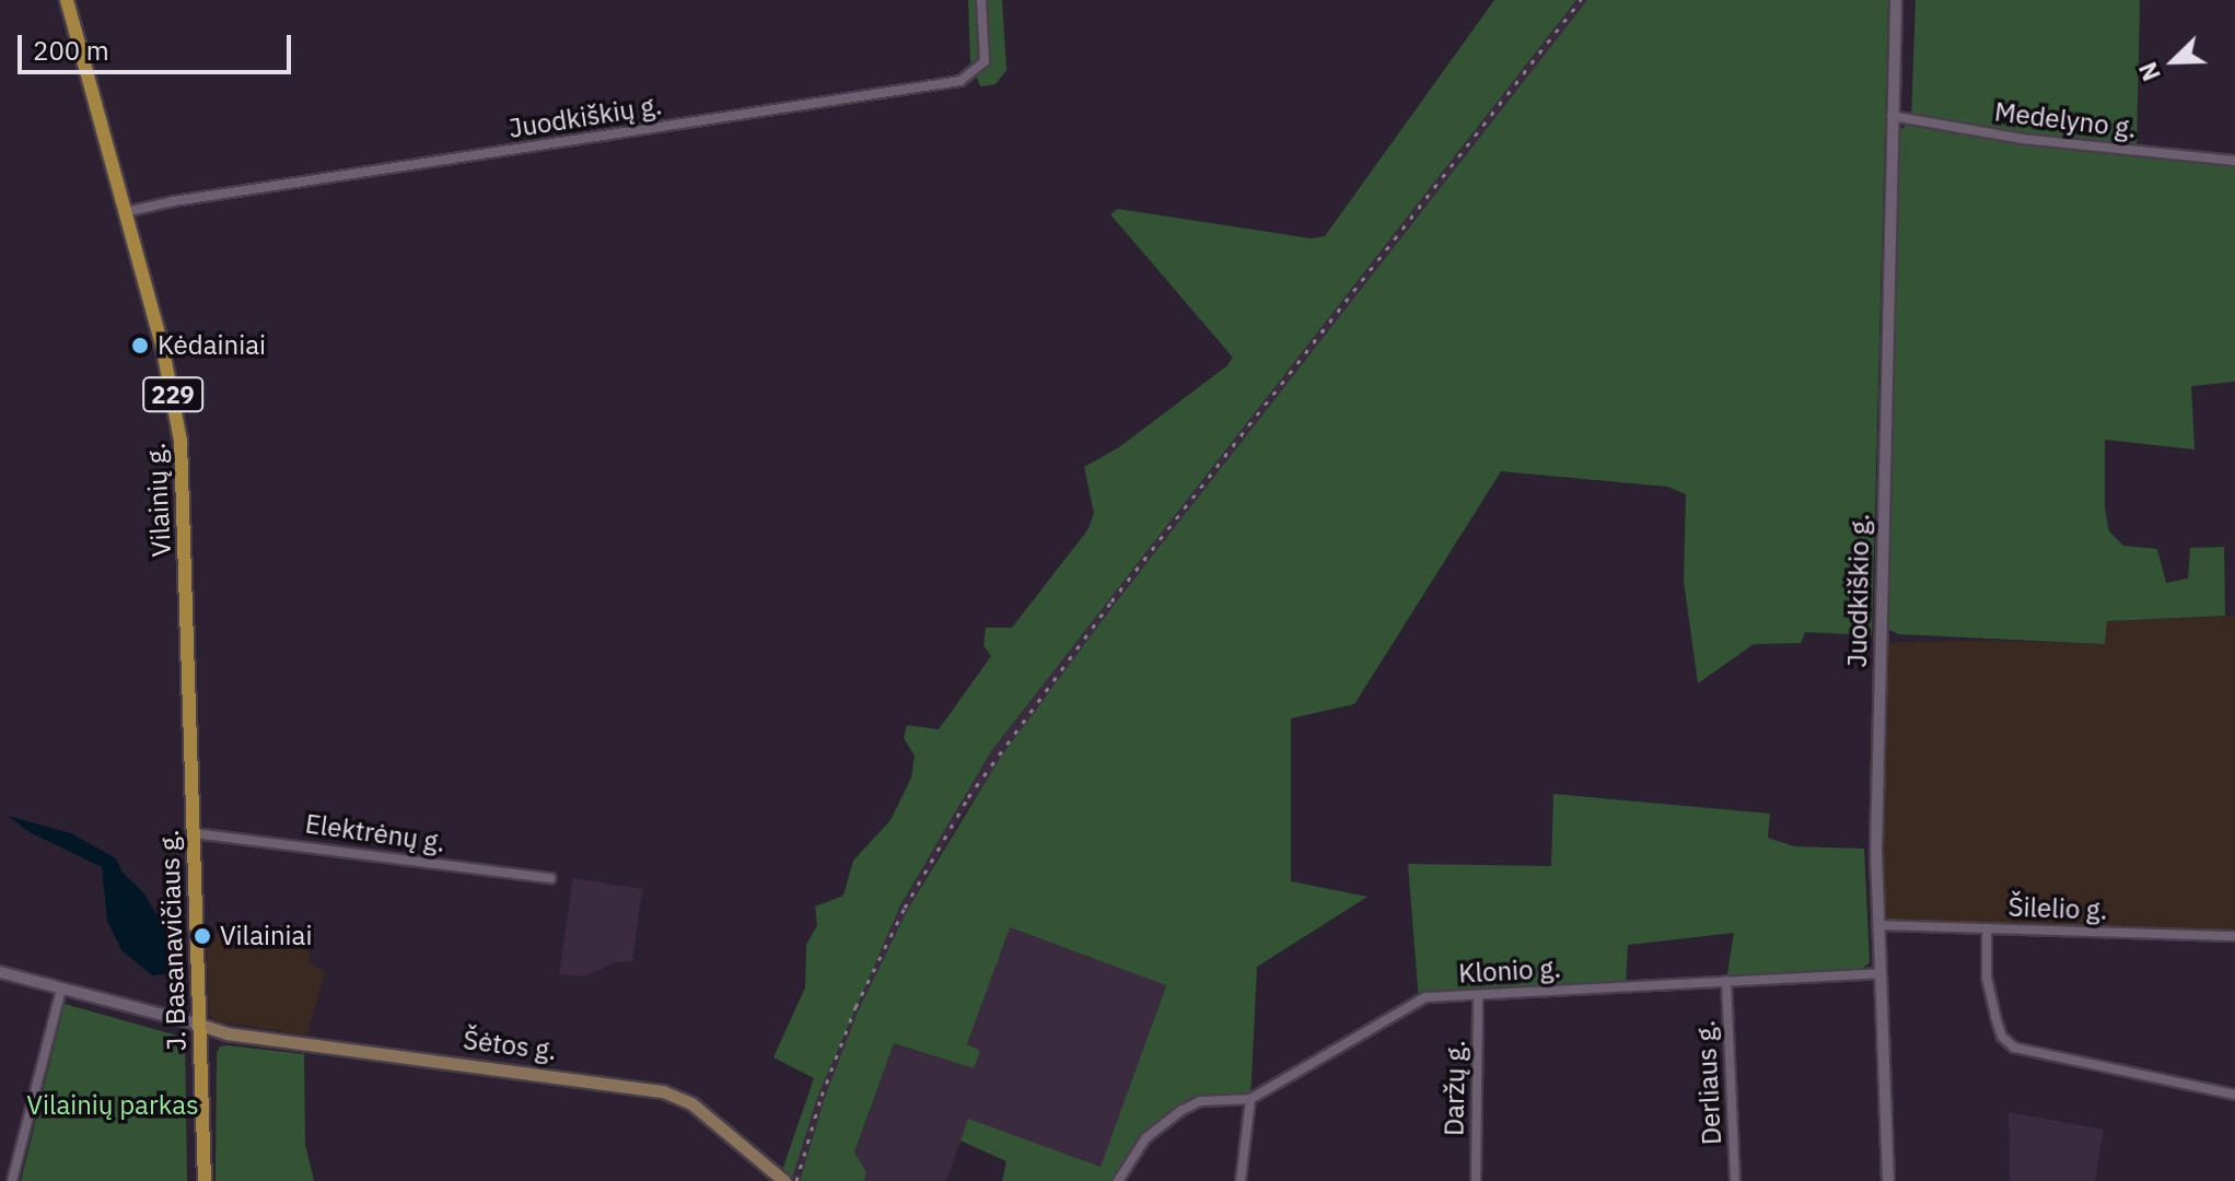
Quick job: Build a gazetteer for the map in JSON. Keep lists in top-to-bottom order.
{
  "streets": {
    "main road": [
      "229",
      "Vilainių g.",
      "J. Basanavičiaus g.",
      "Šėtos g."
    ],
    "street": [
      "Juodkiškių g.",
      "Medelyno g.",
      "Juodkiškio g.",
      "Elektrėnų g.",
      "Šilelio g.",
      "Klonio g.",
      "Derliaus g.",
      "Daržų g."
    ]
  },
  "crossings": [
    ["Juodkiškių g.", "Vilainių g."],
    ["Medelyno g.", "Juodkiškio g."],
    ["Vilainių g.", "J. Basanavičiaus g."],
    ["Juodkiškio g.", "Šilelio g."],
    ["Juodkiškio g.", "Klonio g."],
    ["Elektrėnų g.", "J. Basanavičiaus g."],
    ["J. Basanavičiaus g.", "Šėtos g."],
    ["Klonio g.", "Derliaus g."],
    ["Klonio g.", "Daržų g."]
  ],
  "parks": ["Vilainių parkas"],
  "places": ["Kėdainiai", "Vilainiai"],
  "scale_bar": "200 m",
  "north": "bottom left"
}
